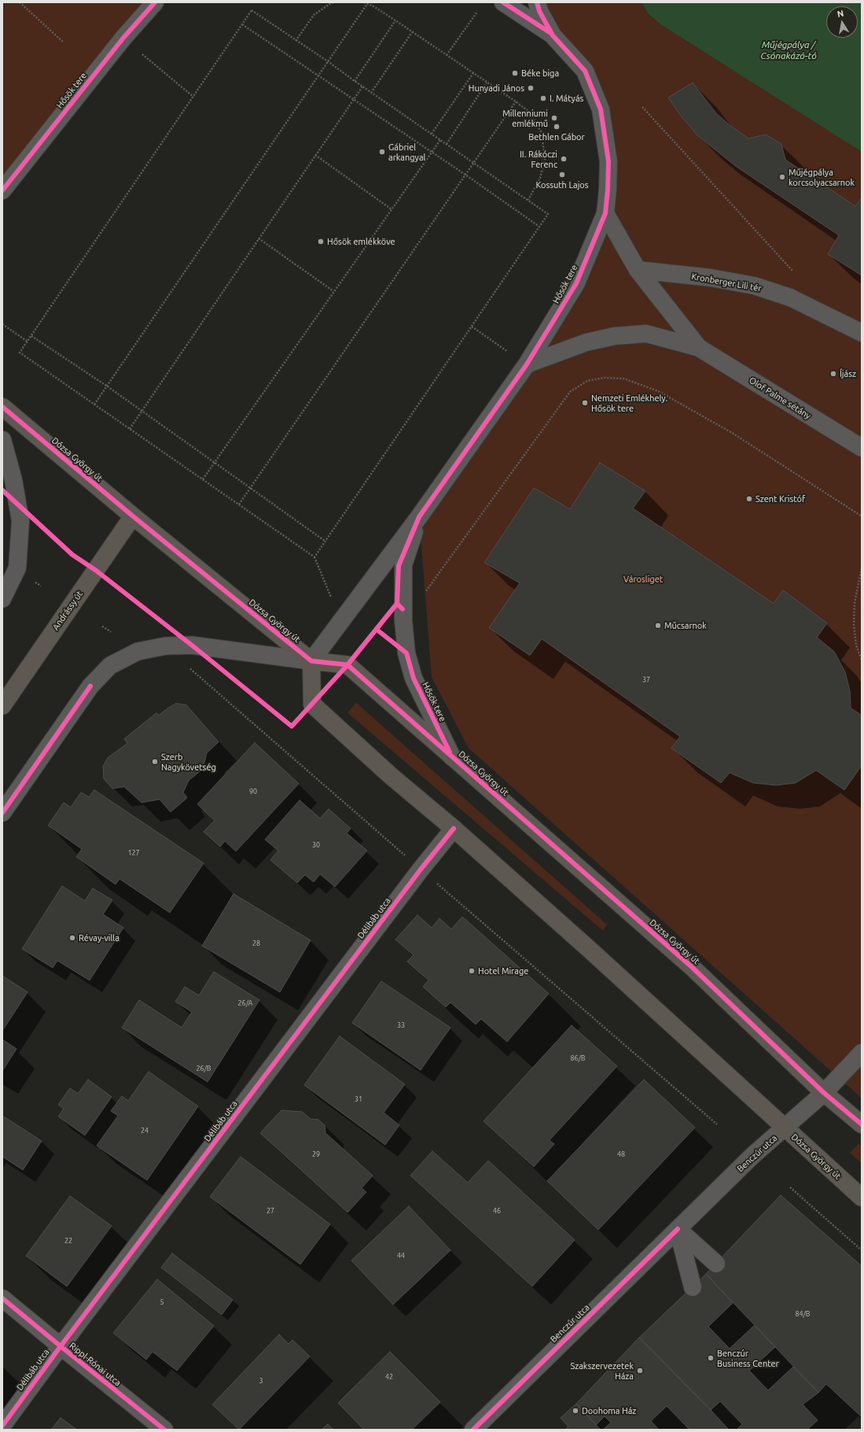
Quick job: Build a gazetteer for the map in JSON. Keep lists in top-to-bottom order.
{
  "streets": {
    "main road": ["Dózsa György út", "Andrássy út"],
    "street": [
      "Hősök tere",
      "Kronberger Lili tér",
      "Olof Palme sétány",
      "Délibáb utca",
      "Benczúr utca",
      "Rippl-Rónai utca"
    ]
  },
  "crossings": [
    ["Hősök tere", "Olof Palme sétány"],
    ["Hősök tere", "Dózsa György út"],
    ["Kronberger Lili tér", "Olof Palme sétány"],
    ["Dózsa György út", "Andrássy út"],
    ["Dózsa György út", "Délibáb utca"],
    ["Dózsa György út", "Benczúr utca"],
    ["Délibáb utca", "Rippl-Rónai utca"]
  ],
  "water": ["Műjégpálya / Csónakázó-tó"],
  "parks": ["Városliget"],
  "places": [
    "Béke biga",
    "Hunyadi János",
    "I. Mátyás",
    "Millenniumi emlékmű",
    "Bethlen Gábor",
    "Gábriel arkangyal",
    "II. Rákóczi Ferenc",
    "Kossuth Lajos",
    "Műjégpálya korcsolyacsarnok",
    "Hősök emlékköve",
    "Íjász",
    "Nemzeti Emlékhely. Hősök tere",
    "Szent Kristóf",
    "Műcsarnok",
    "Szerb Nagykövetség",
    "Révay-villa",
    "Hotel Mirage",
    "Benczúr Business Center",
    "Szakszervezetek Háza",
    "Doohoma Ház"
  ],
  "house_numbers": [
    "37",
    "90",
    "30",
    "127",
    "28",
    "26/A",
    "33",
    "86/B",
    "26/B",
    "31",
    "24",
    "29",
    "48",
    "27",
    "46",
    "22",
    "44",
    "5",
    "84/B",
    "42",
    "3"
  ],
  "north": "top"
}
